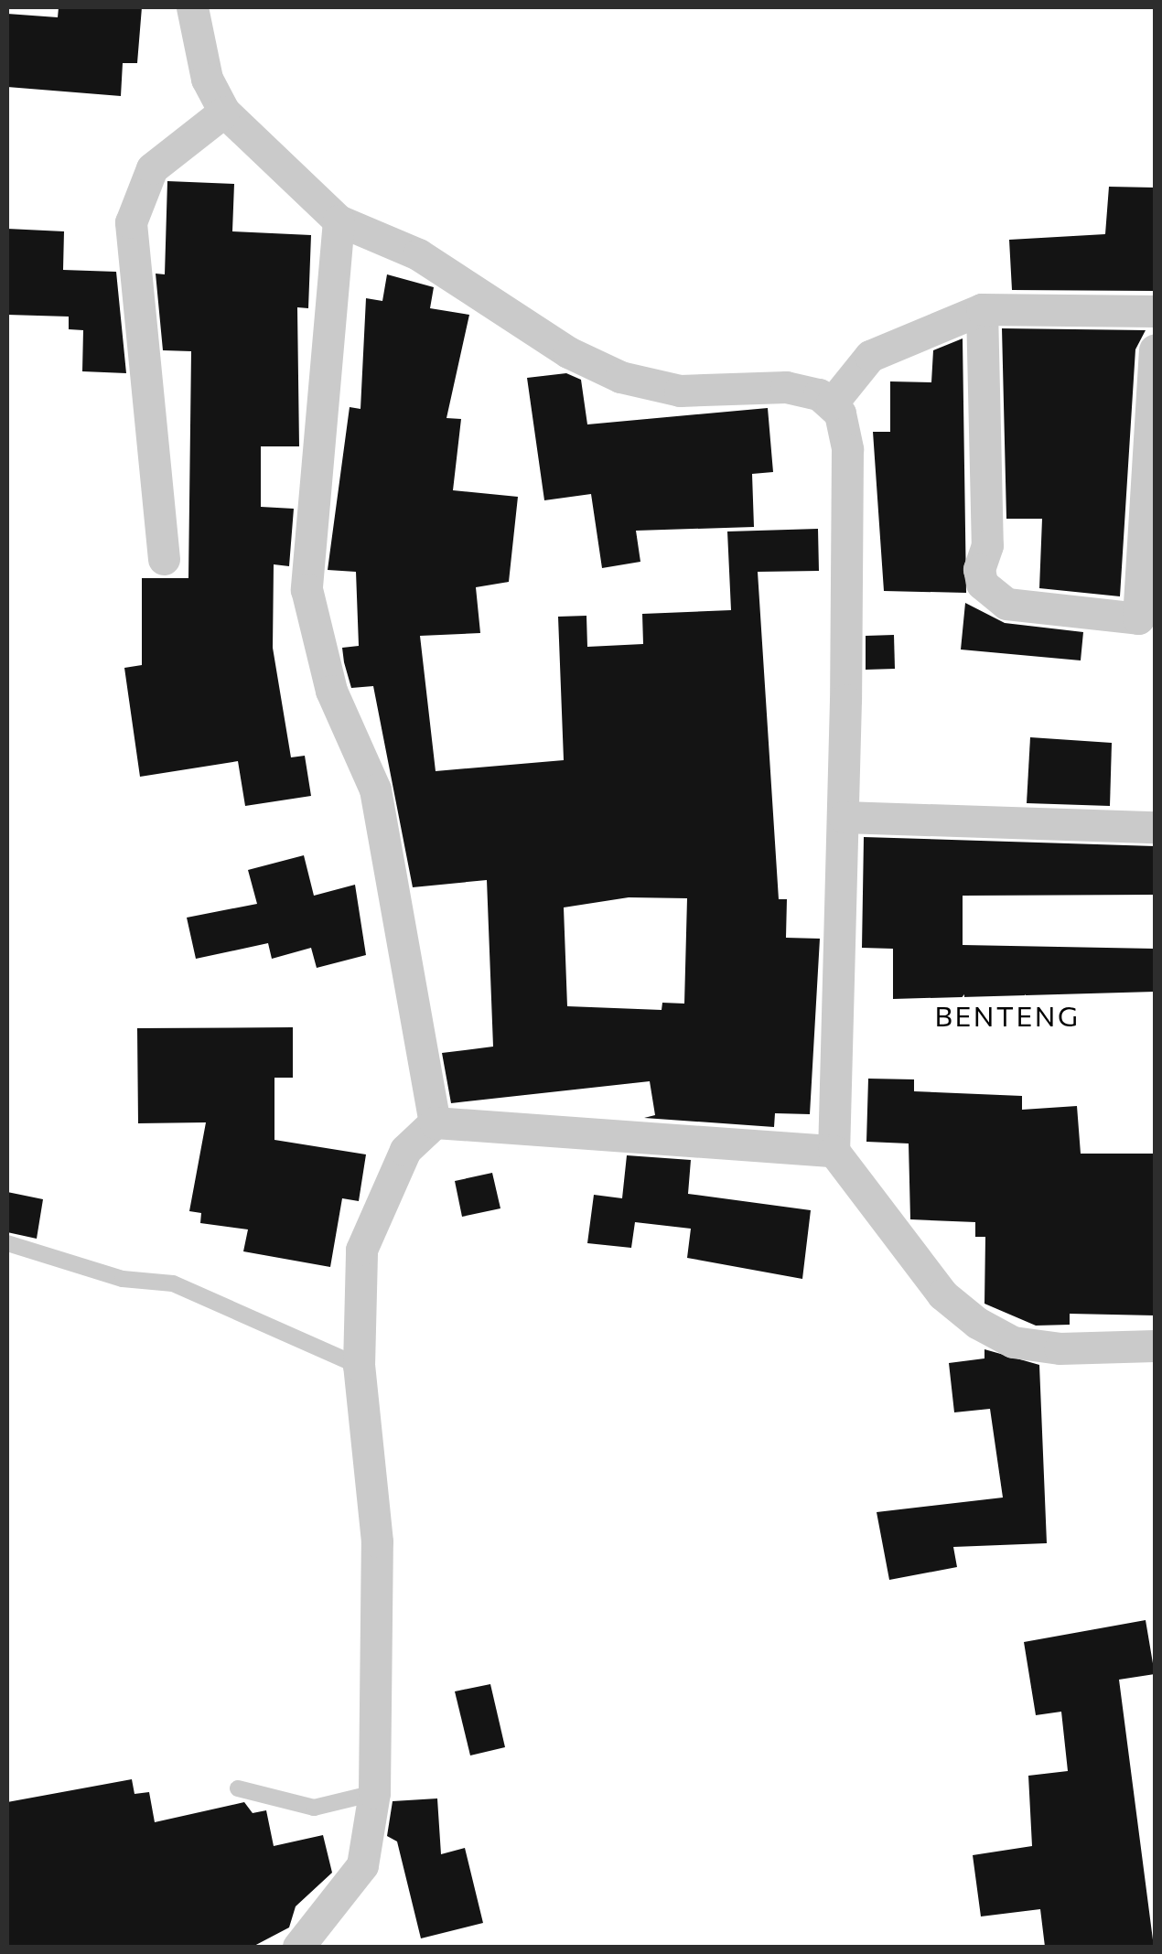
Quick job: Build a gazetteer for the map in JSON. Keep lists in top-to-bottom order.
{
  "districts": ["BENTENG"]
}
